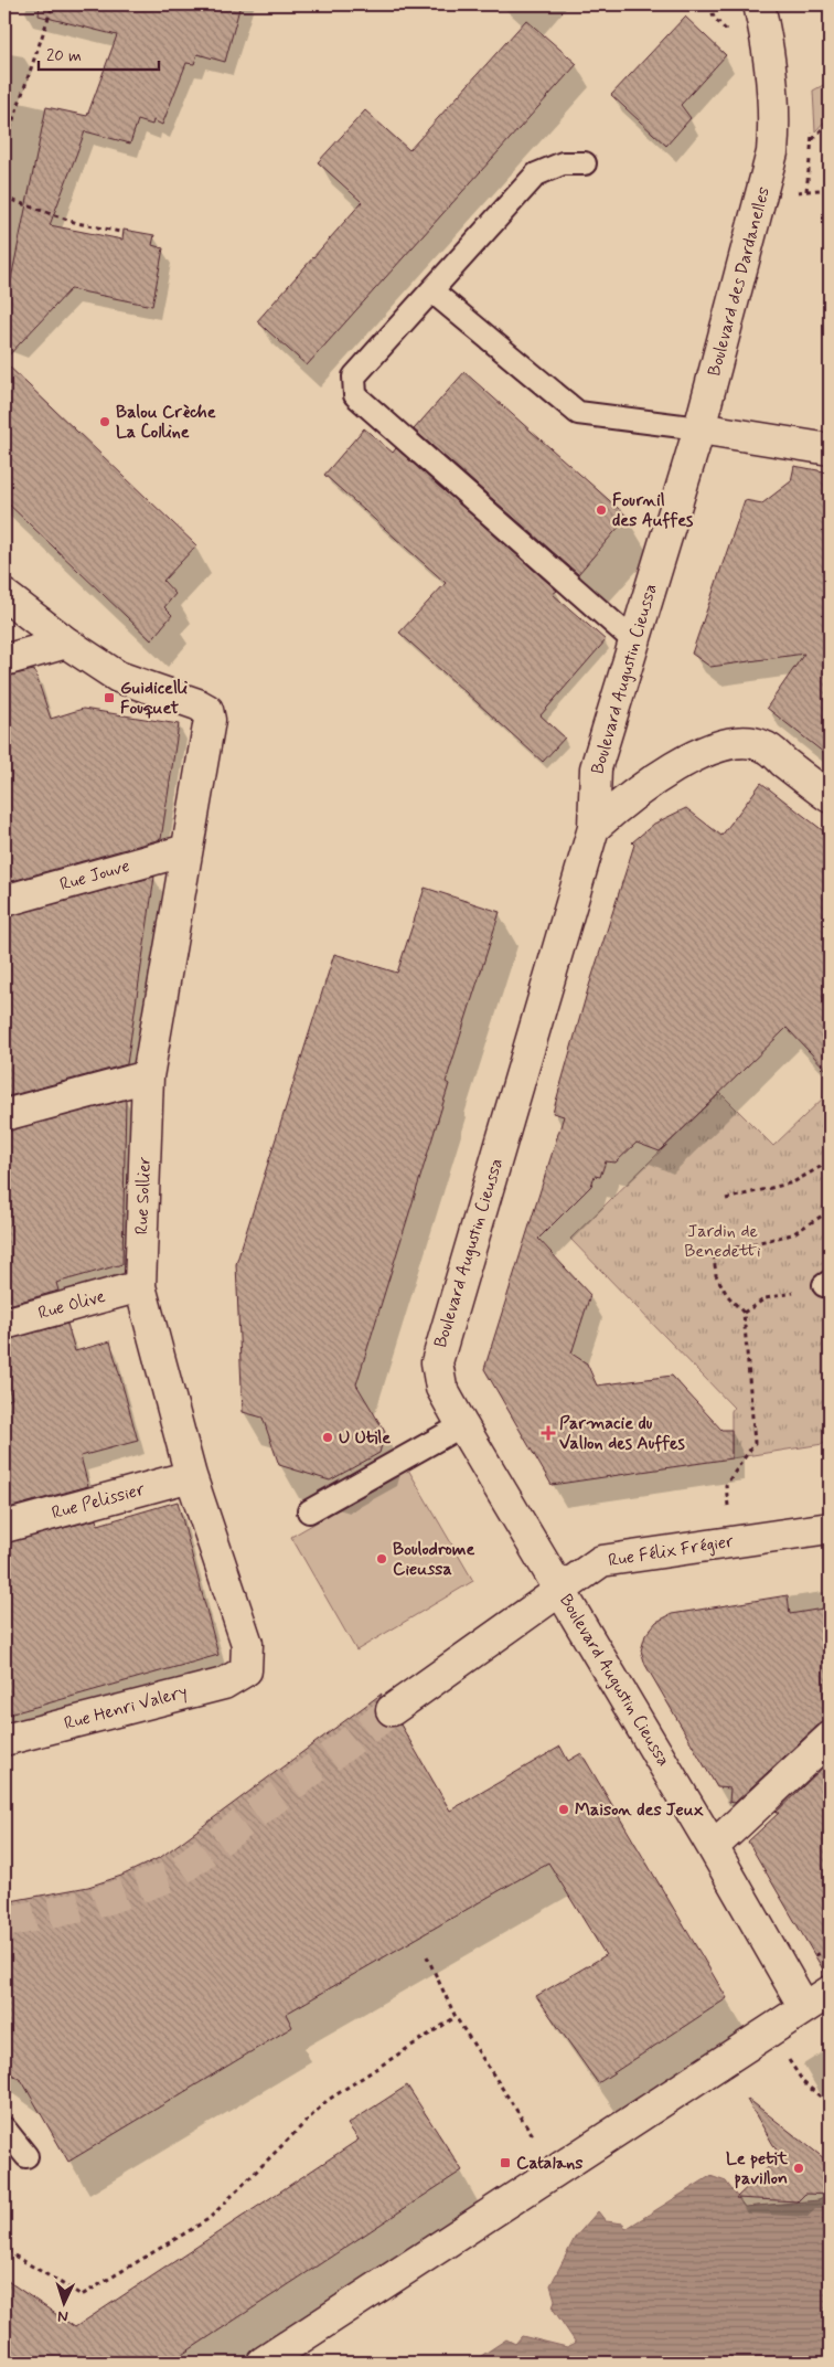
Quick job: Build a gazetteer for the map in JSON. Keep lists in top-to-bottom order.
{
  "streets": {
    "street": [
      "Boulevard des Dardanelles",
      "Boulevard Augustin Cieussa",
      "Rue Jouve",
      "Rue Sollier",
      "Rue Olive",
      "Rue Pelissier",
      "Rue Félix Frégier",
      "Rue Henri Valery"
    ]
  },
  "crossings": [
    ["Boulevard des Dardanelles", "Boulevard Augustin Cieussa"],
    ["Boulevard Augustin Cieussa", "Rue Félix Frégier"],
    ["Rue Jouve", "Rue Sollier"],
    ["Rue Sollier", "Rue Olive"],
    ["Rue Sollier", "Rue Pelissier"],
    ["Rue Sollier", "Rue Henri Valery"]
  ],
  "parks": ["Jardin de Benedetti"],
  "places": {
    "other": [
      "Balou Crèche La Colline",
      "Fournil des Auffes",
      "U Utile",
      "Boulodrome Cieussa",
      "Maison des Jeux",
      "Le petit pavillon"
    ],
    "transit": ["Guidicelli Fouquet", "Catalans"],
    "health": ["Parmacie du Vallon des Auffes"]
  },
  "scale_bar": "20 m",
  "north": "bottom"
}
